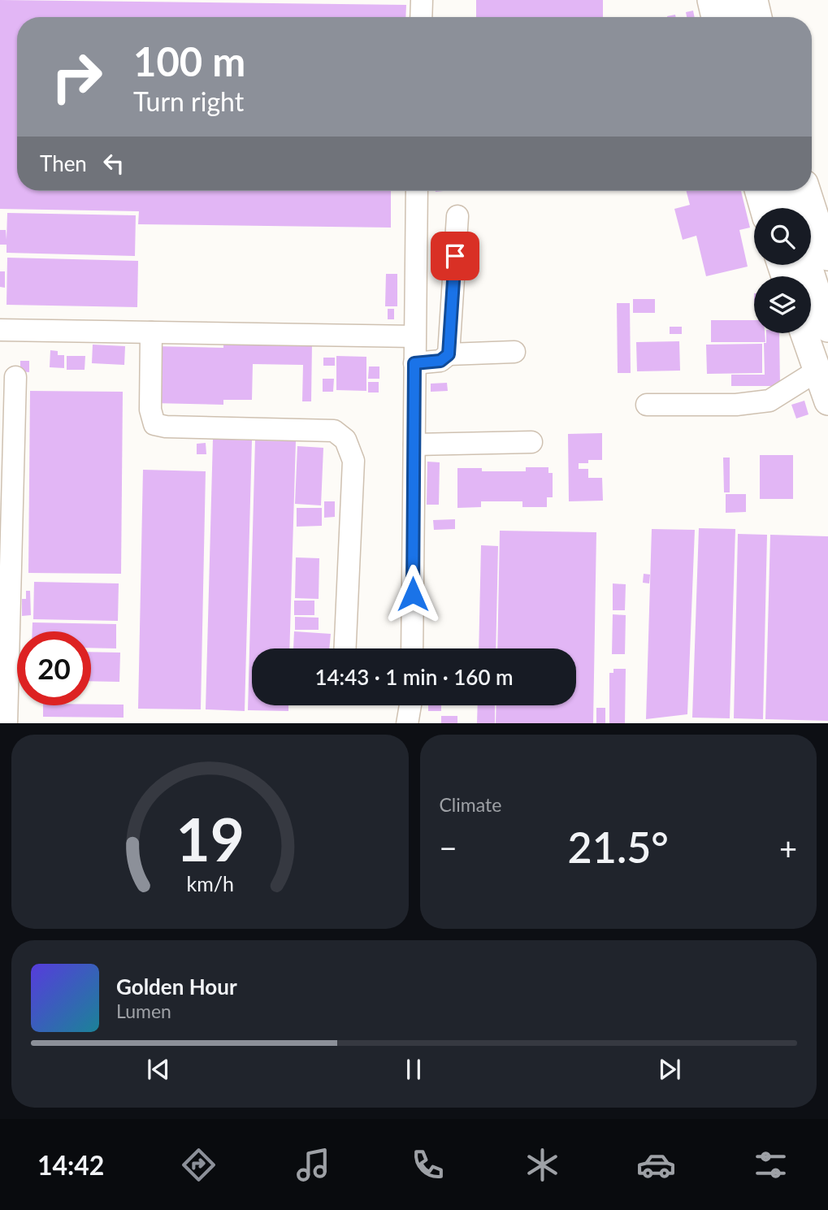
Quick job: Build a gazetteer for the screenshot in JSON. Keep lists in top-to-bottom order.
{
  "page": {
    "turn": ["100 m", "Turn right"],
    "then": "Then",
    "limit": "20",
    "trip": "14:43 · 1 min · 160 m",
    "tile": "Climate",
    "heat": ["−", "21.5°", "+"],
    "song": ["Golden Hour", "Lumen"],
    "tabs": "14:42",
    "gauge": ["19", "km/h"]
  }
}
